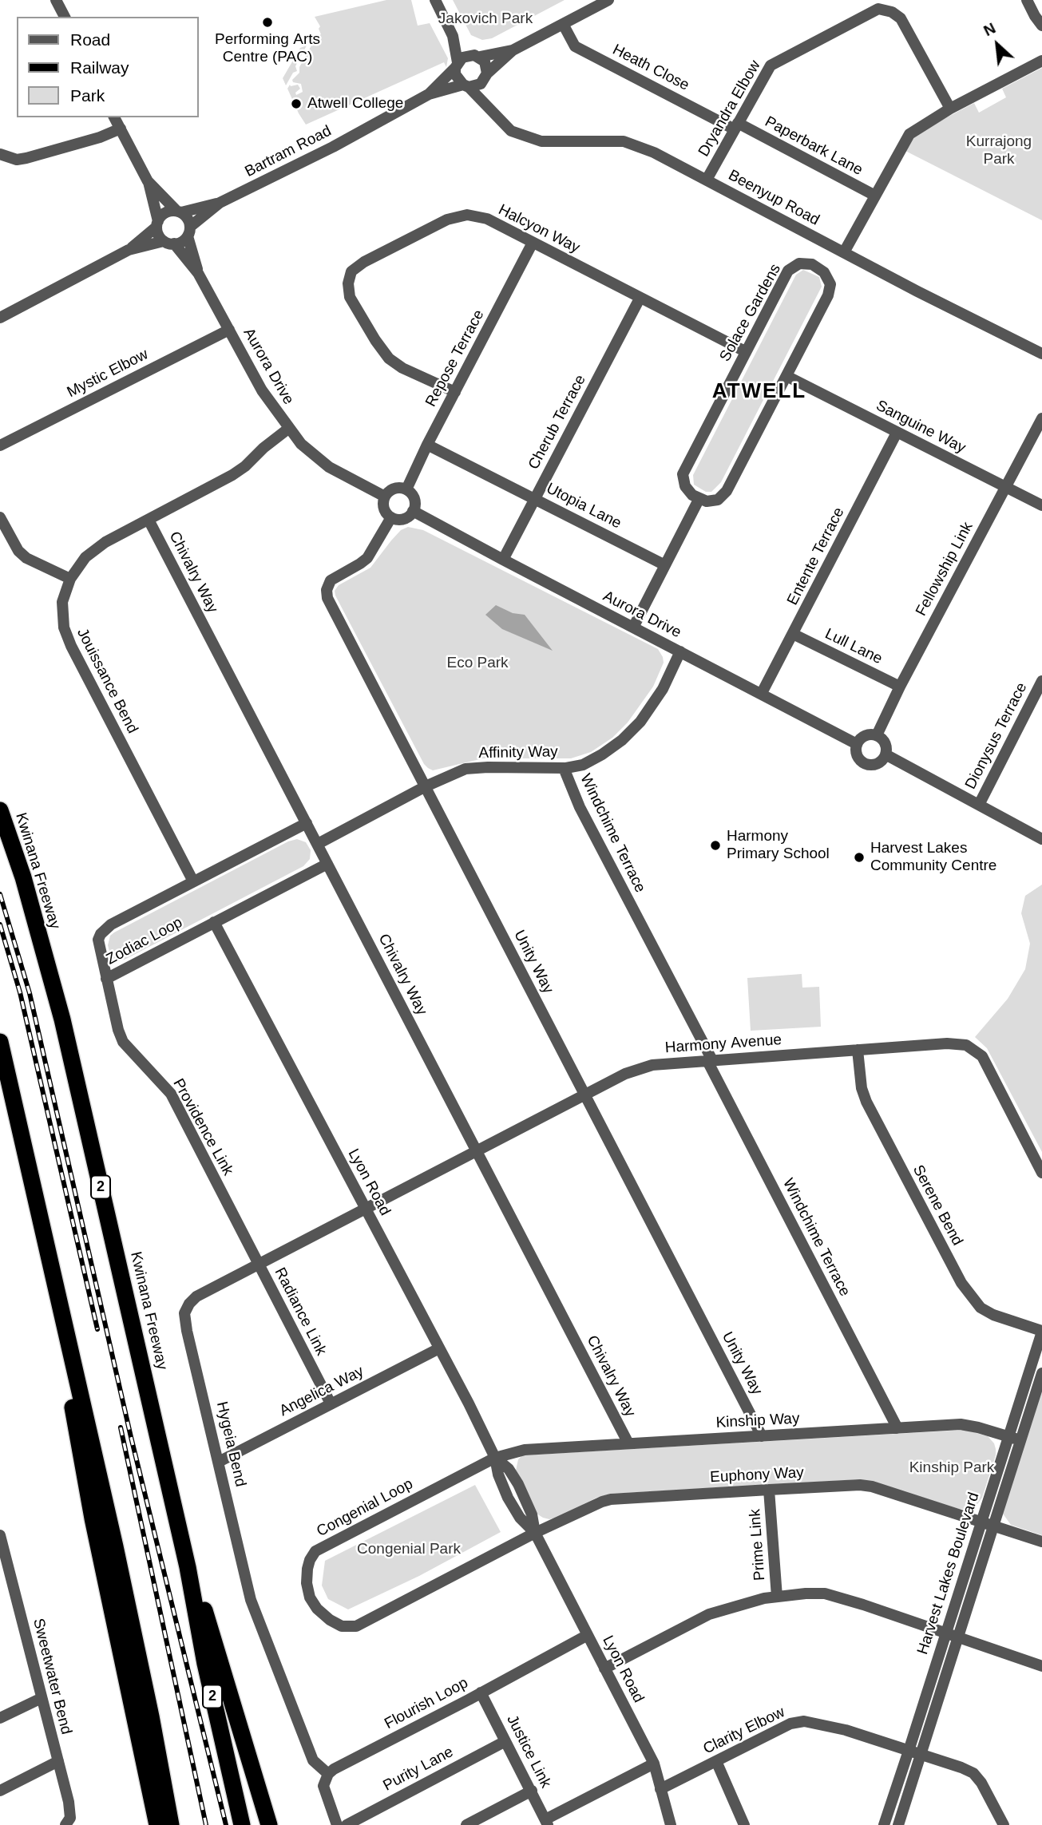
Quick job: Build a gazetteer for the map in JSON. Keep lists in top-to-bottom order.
{
  "streets": {
    "highway": ["Kwinana Freeway", "2"],
    "street": [
      "Heath Close",
      "Dryandra Elbow",
      "Paperbark Lane",
      "Bartram Road",
      "Beenyup Road",
      "Halcyon Way",
      "Solace Gardens",
      "Repose Terrace",
      "Aurora Drive",
      "Mystic Elbow",
      "Cherub Terrace",
      "Sanguine Way",
      "Utopia Lane",
      "Entente Terrace",
      "Fellowship Link",
      "Chivalry Way",
      "Lull Lane",
      "Jouissance Bend",
      "Dionysus Terrace",
      "Affinity Way",
      "Windchime Terrace",
      "Zodiac Loop",
      "Unity Way",
      "Harmony Avenue",
      "Providence Link",
      "Lyon Road",
      "Serene Bend",
      "Radiance Link",
      "Angelica Way",
      "Kinship Way",
      "Hygeia Bend",
      "Euphony Way",
      "Congenial Loop",
      "Prime Link",
      "Harvest Lakes Boulevard",
      "Sweetwater Bend",
      "Flourish Loop",
      "Clarity Elbow",
      "Justice Link",
      "Purity Lane"
    ]
  },
  "crossings": [
    ["Heath Close", "Dryandra Elbow"],
    ["Heath Close", "Paperbark Lane"],
    ["Dryandra Elbow", "Paperbark Lane"],
    ["Dryandra Elbow", "Beenyup Road"],
    ["Bartram Road", "Beenyup Road"],
    ["Bartram Road", "Aurora Drive"],
    ["Halcyon Way", "Solace Gardens"],
    ["Halcyon Way", "Repose Terrace"],
    ["Halcyon Way", "Cherub Terrace"],
    ["Solace Gardens", "Sanguine Way"],
    ["Repose Terrace", "Aurora Drive"],
    ["Repose Terrace", "Utopia Lane"],
    ["Repose Terrace", "Unity Way"],
    ["Aurora Drive", "Mystic Elbow"],
    ["Aurora Drive", "Cherub Terrace"],
    ["Aurora Drive", "Entente Terrace"],
    ["Aurora Drive", "Fellowship Link"],
    ["Aurora Drive", "Jouissance Bend"],
    ["Aurora Drive", "Affinity Way"],
    ["Aurora Drive", "Unity Way"],
    ["Cherub Terrace", "Utopia Lane"],
    ["Sanguine Way", "Entente Terrace"],
    ["Sanguine Way", "Fellowship Link"],
    ["Entente Terrace", "Lull Lane"],
    ["Fellowship Link", "Lull Lane"],
    ["Chivalry Way", "Jouissance Bend"],
    ["Chivalry Way", "Affinity Way"],
    ["Chivalry Way", "Zodiac Loop"],
    ["Chivalry Way", "Harmony Avenue"],
    ["Chivalry Way", "Kinship Way"],
    ["Jouissance Bend", "Zodiac Loop"],
    ["Affinity Way", "Windchime Terrace"],
    ["Affinity Way", "Unity Way"],
    ["Windchime Terrace", "Harmony Avenue"],
    ["Windchime Terrace", "Kinship Way"],
    ["Kwinana Freeway", "2"],
    ["Zodiac Loop", "Providence Link"],
    ["Zodiac Loop", "Lyon Road"],
    ["Unity Way", "Harmony Avenue"],
    ["Unity Way", "Kinship Way"],
    ["Harmony Avenue", "Lyon Road"],
    ["Harmony Avenue", "Serene Bend"],
    ["Harmony Avenue", "Hygeia Bend"],
    ["Providence Link", "Radiance Link"],
    ["Providence Link", "Hygeia Bend"],
    ["Lyon Road", "Angelica Way"],
    ["Lyon Road", "Kinship Way"],
    ["Lyon Road", "Hygeia Bend"],
    ["Lyon Road", "Euphony Way"],
    ["Lyon Road", "Congenial Loop"],
    ["Lyon Road", "Flourish Loop"],
    ["Lyon Road", "Clarity Elbow"],
    ["Serene Bend", "Harvest Lakes Boulevard"],
    ["Radiance Link", "Angelica Way"],
    ["Radiance Link", "Hygeia Bend"],
    ["Angelica Way", "Hygeia Bend"],
    ["Kinship Way", "Congenial Loop"],
    ["Kinship Way", "Harvest Lakes Boulevard"],
    ["Hygeia Bend", "Flourish Loop"],
    ["Euphony Way", "Congenial Loop"],
    ["Euphony Way", "Prime Link"],
    ["Euphony Way", "Harvest Lakes Boulevard"],
    ["Harvest Lakes Boulevard", "Clarity Elbow"],
    ["Flourish Loop", "Justice Link"],
    ["Justice Link", "Purity Lane"]
  ],
  "districts": ["ATWELL"],
  "parks": [
    "Jakovich Park",
    "Kurrajong Park",
    "Eco Park",
    "Kinship Park",
    "Congenial Park"
  ],
  "places": [
    "Performing Arts Centre (PAC)",
    "Atwell College",
    "Harmony Primary School",
    "Harvest Lakes Community Centre"
  ],
  "legend": ["Road", "Railway", "Park"],
  "north": "top left"
}
